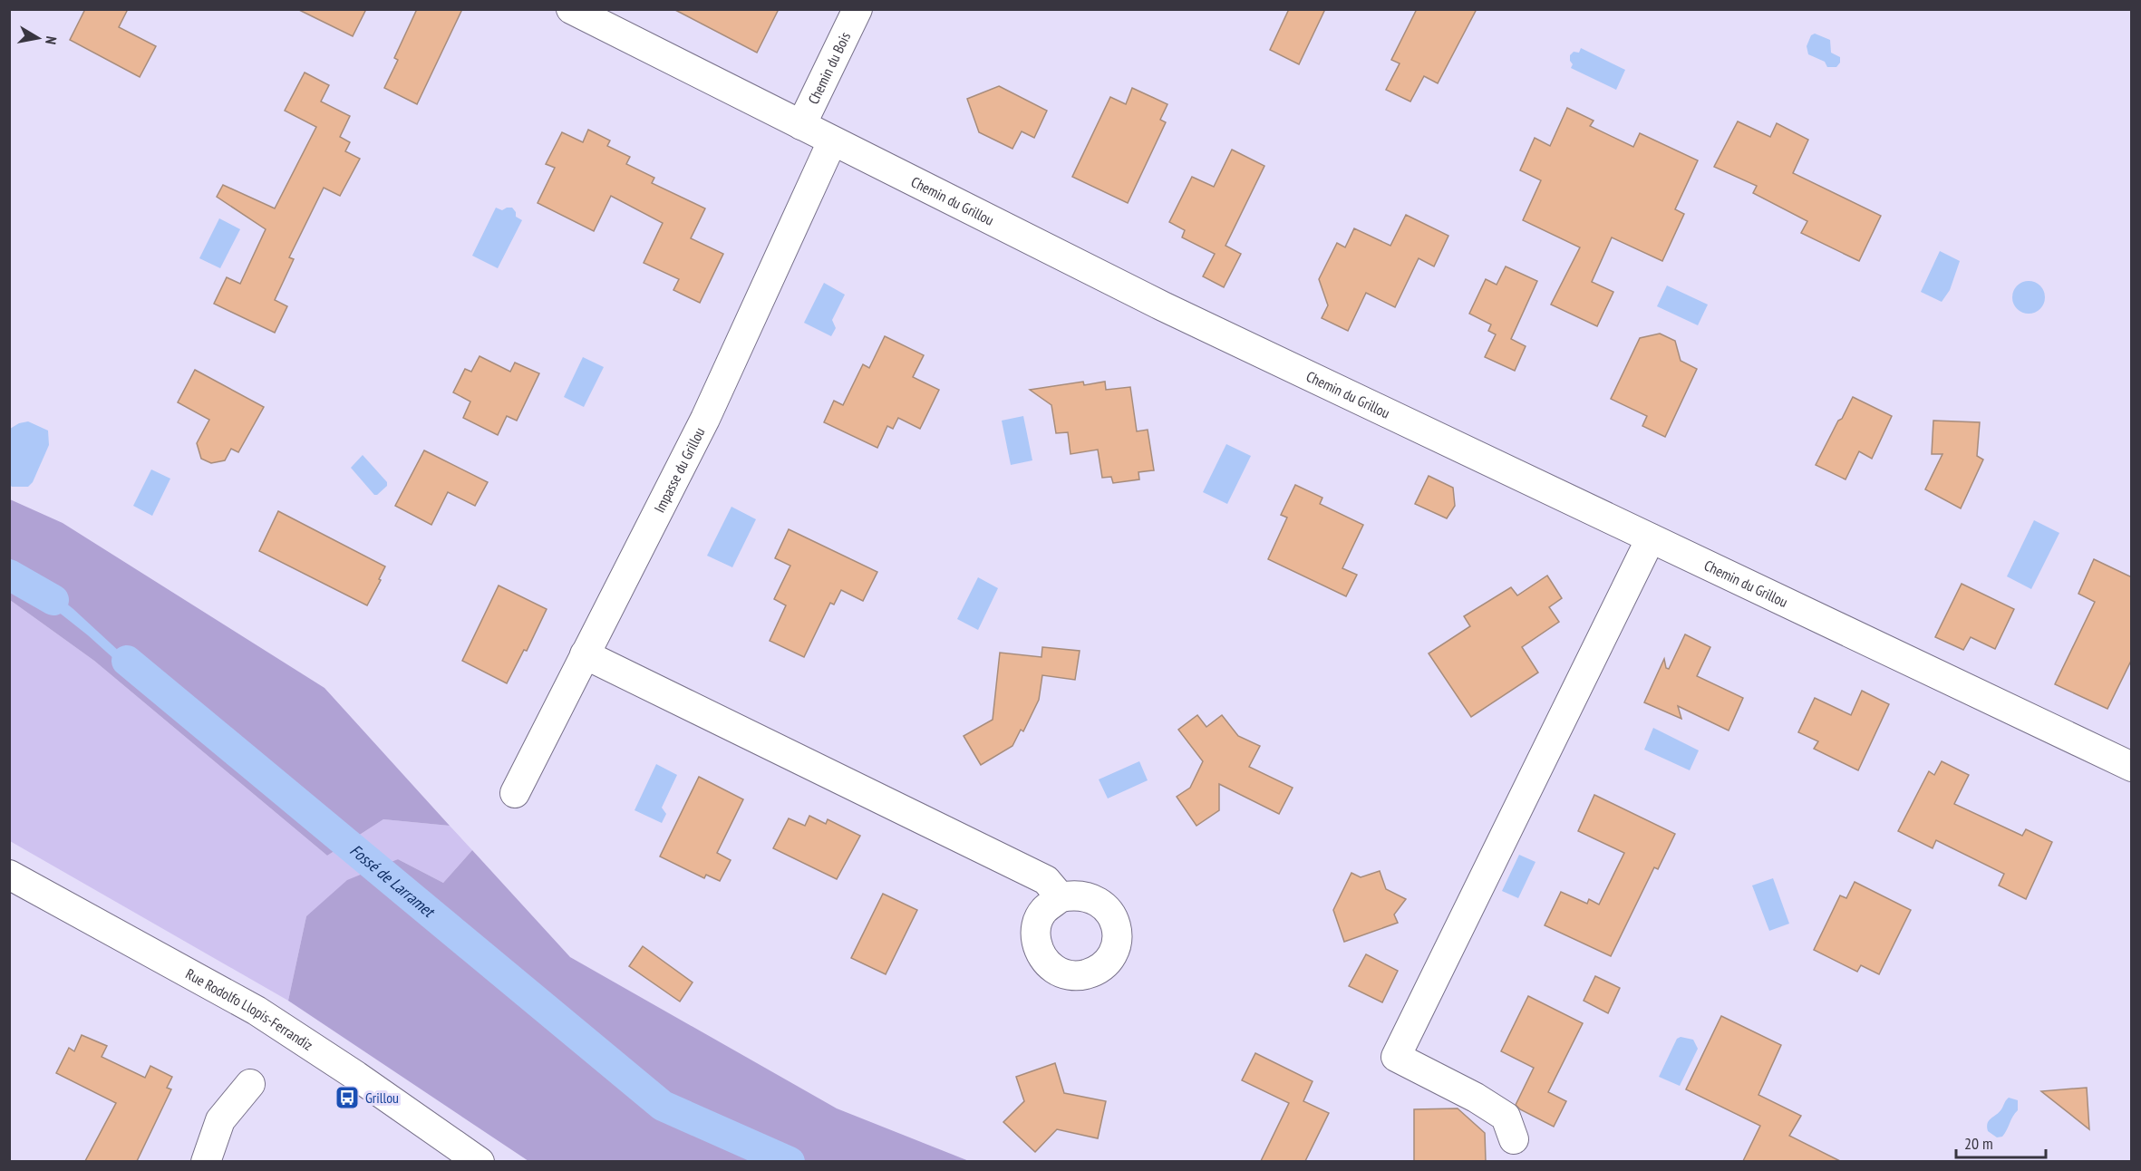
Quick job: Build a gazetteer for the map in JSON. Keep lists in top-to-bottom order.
{
  "streets": {
    "street": [
      "Chemin du Bois",
      "Chemin du Grillou",
      "Impasse du Grillou",
      "Rue Rodolfo Llopis-Ferrandiz"
    ]
  },
  "crossings": [
    ["Chemin du Bois", "Chemin du Grillou"],
    ["Chemin du Grillou", "Impasse du Grillou"]
  ],
  "water": ["Fossé de Larramet"],
  "places": {
    "bus stop": ["Grillou"]
  },
  "scale_bar": "20 m",
  "north": "right"
}
